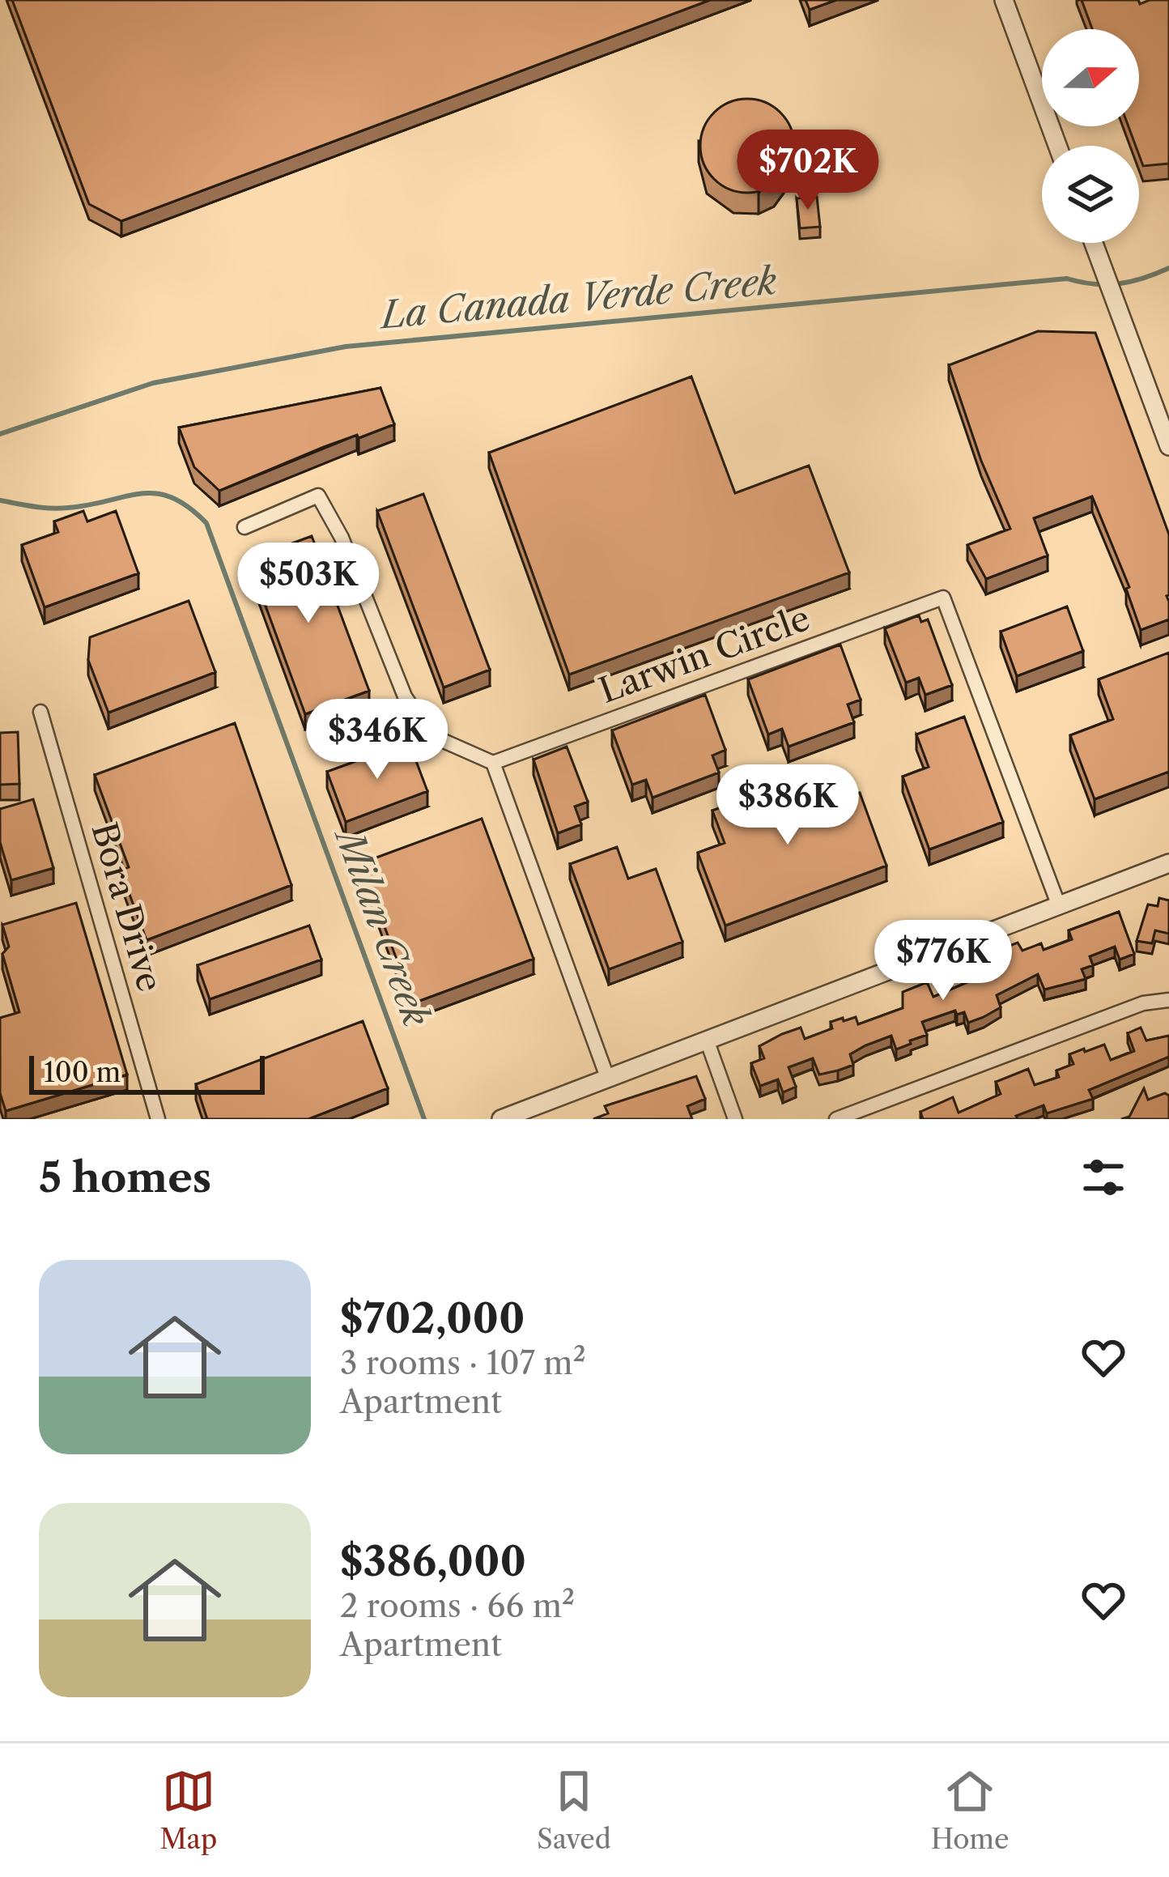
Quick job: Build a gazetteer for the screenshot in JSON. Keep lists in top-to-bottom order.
{
  "streets": {
    "street": ["Larwin Circle", "Bora Drive"]
  },
  "water": ["La Canada Verde Creek", "Milan Creek"],
  "scale_bar": "100 m",
  "north": "right",
  "page": {
    "price": [
      "$702K",
      "$503K",
      "$346K",
      "$386K",
      "$776K"
    ],
    "scale": "100 m",
    "heading": "5 homes",
    "list": [
      {
        "name": "$702,000",
        "note": "3 rooms · 107 m² · Apartment"
      },
      {
        "name": "$386,000",
        "note": "2 rooms · 66 m² · Apartment"
      }
    ],
    "tabs": ["Map", "Saved", "Home"]
  }
}
